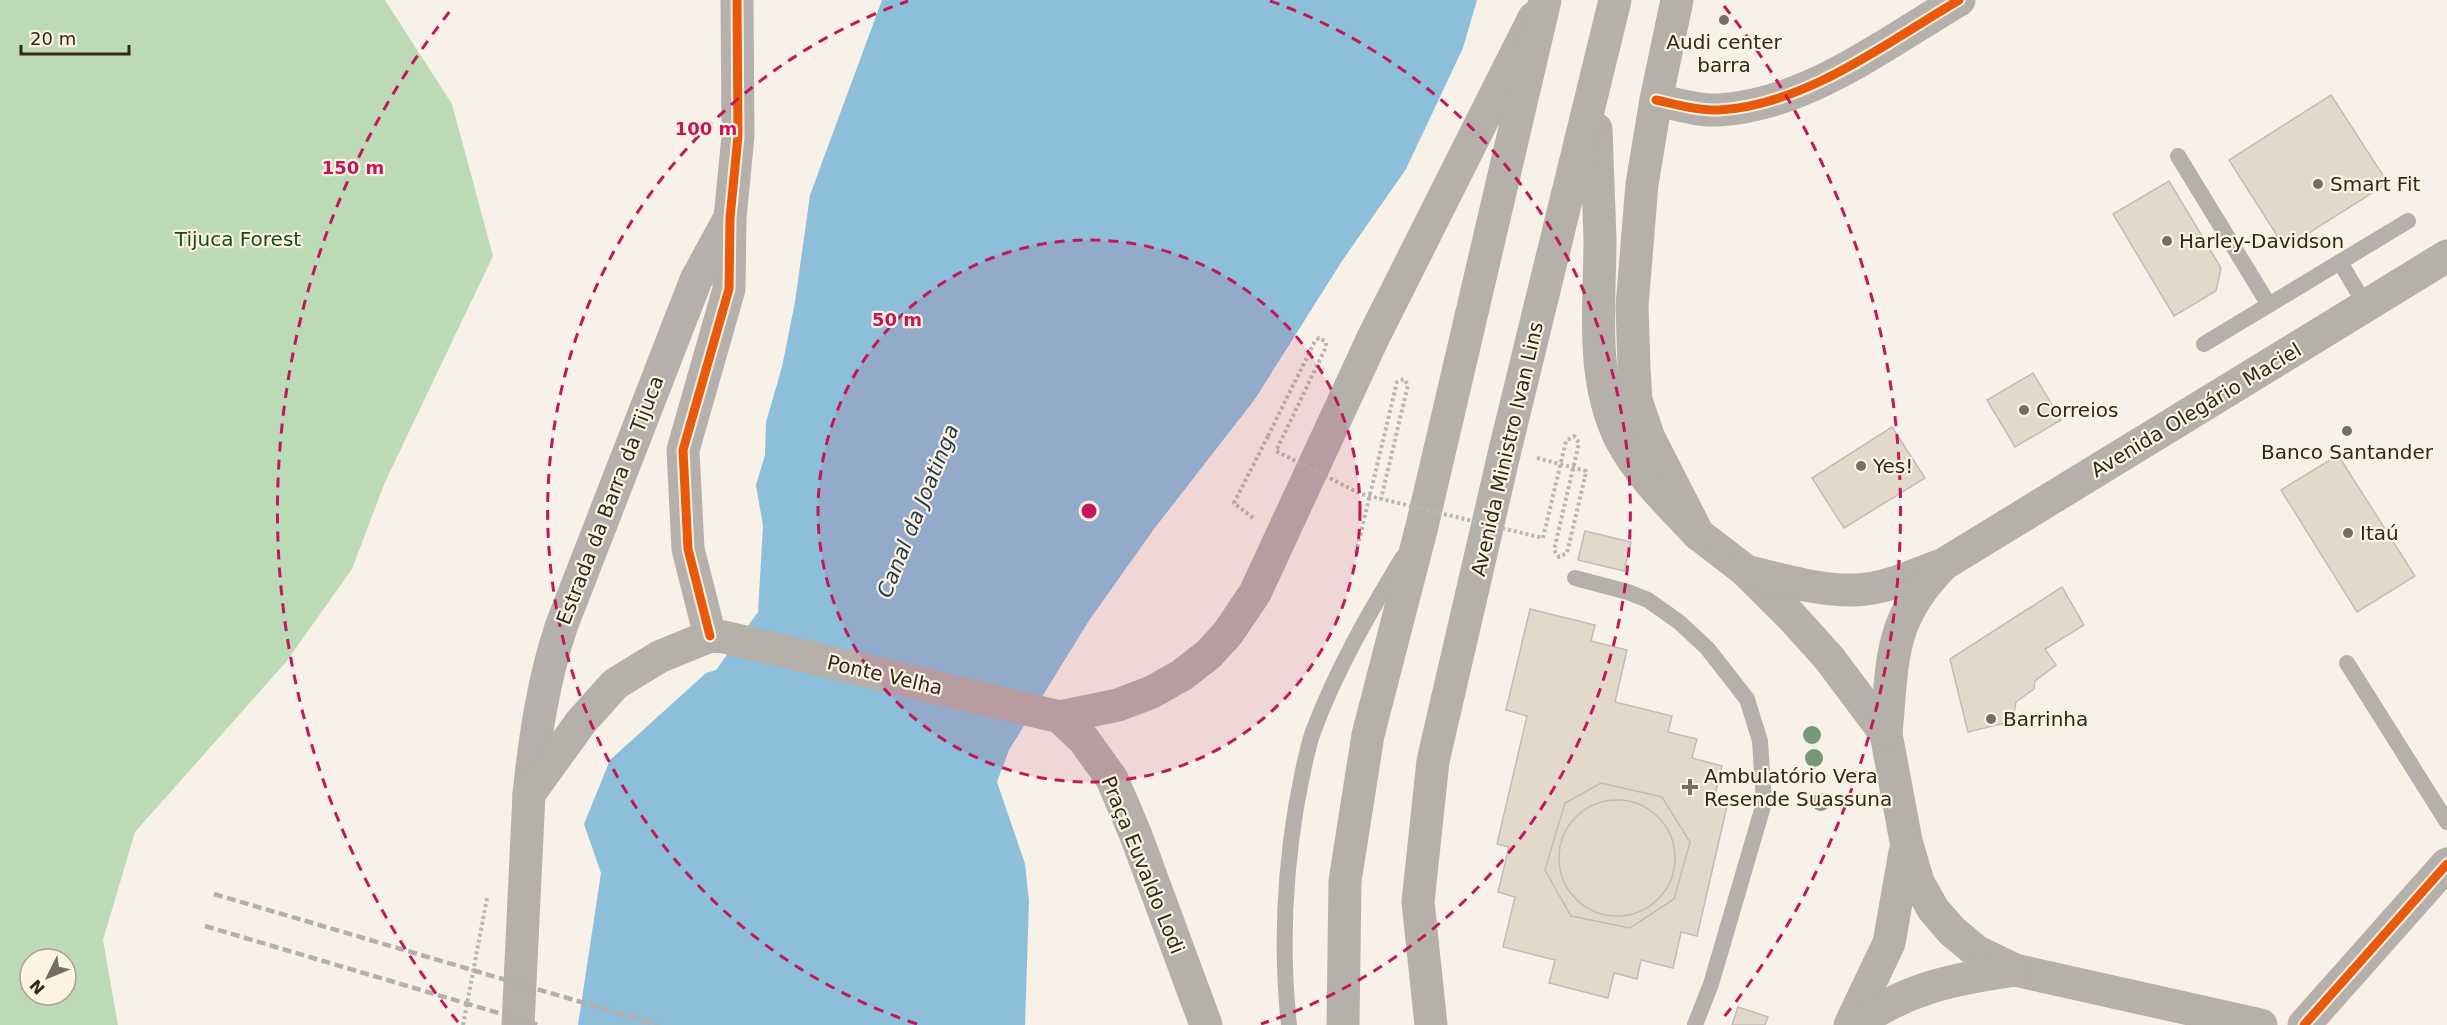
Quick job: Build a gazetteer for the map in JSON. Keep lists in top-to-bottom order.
{
  "streets": {
    "highway": ["Avenida Ministro Ivan Lins"],
    "main road": [
      "Avenida Olegário Maciel",
      "Estrada da Barra da Tijuca",
      "Ponte Velha",
      "Praça Euvaldo Lodi"
    ]
  },
  "crossings": [
    ["Estrada da Barra da Tijuca", "Ponte Velha"],
    ["Ponte Velha", "Praça Euvaldo Lodi"]
  ],
  "water": ["Canal da Joatinga"],
  "parks": ["Tijuca Forest"],
  "places": {
    "other": [
      "Audi center barra",
      "Smart Fit",
      "Harley-Davidson",
      "Correios",
      "Banco Santander",
      "Yes!",
      "Itaú",
      "Barrinha"
    ],
    "health": ["Ambulatório Vera Resende Suassuna"]
  },
  "scale_bar": "20 m",
  "north": "bottom left",
  "rings": ["100 m", "150 m", "50 m"]
}
